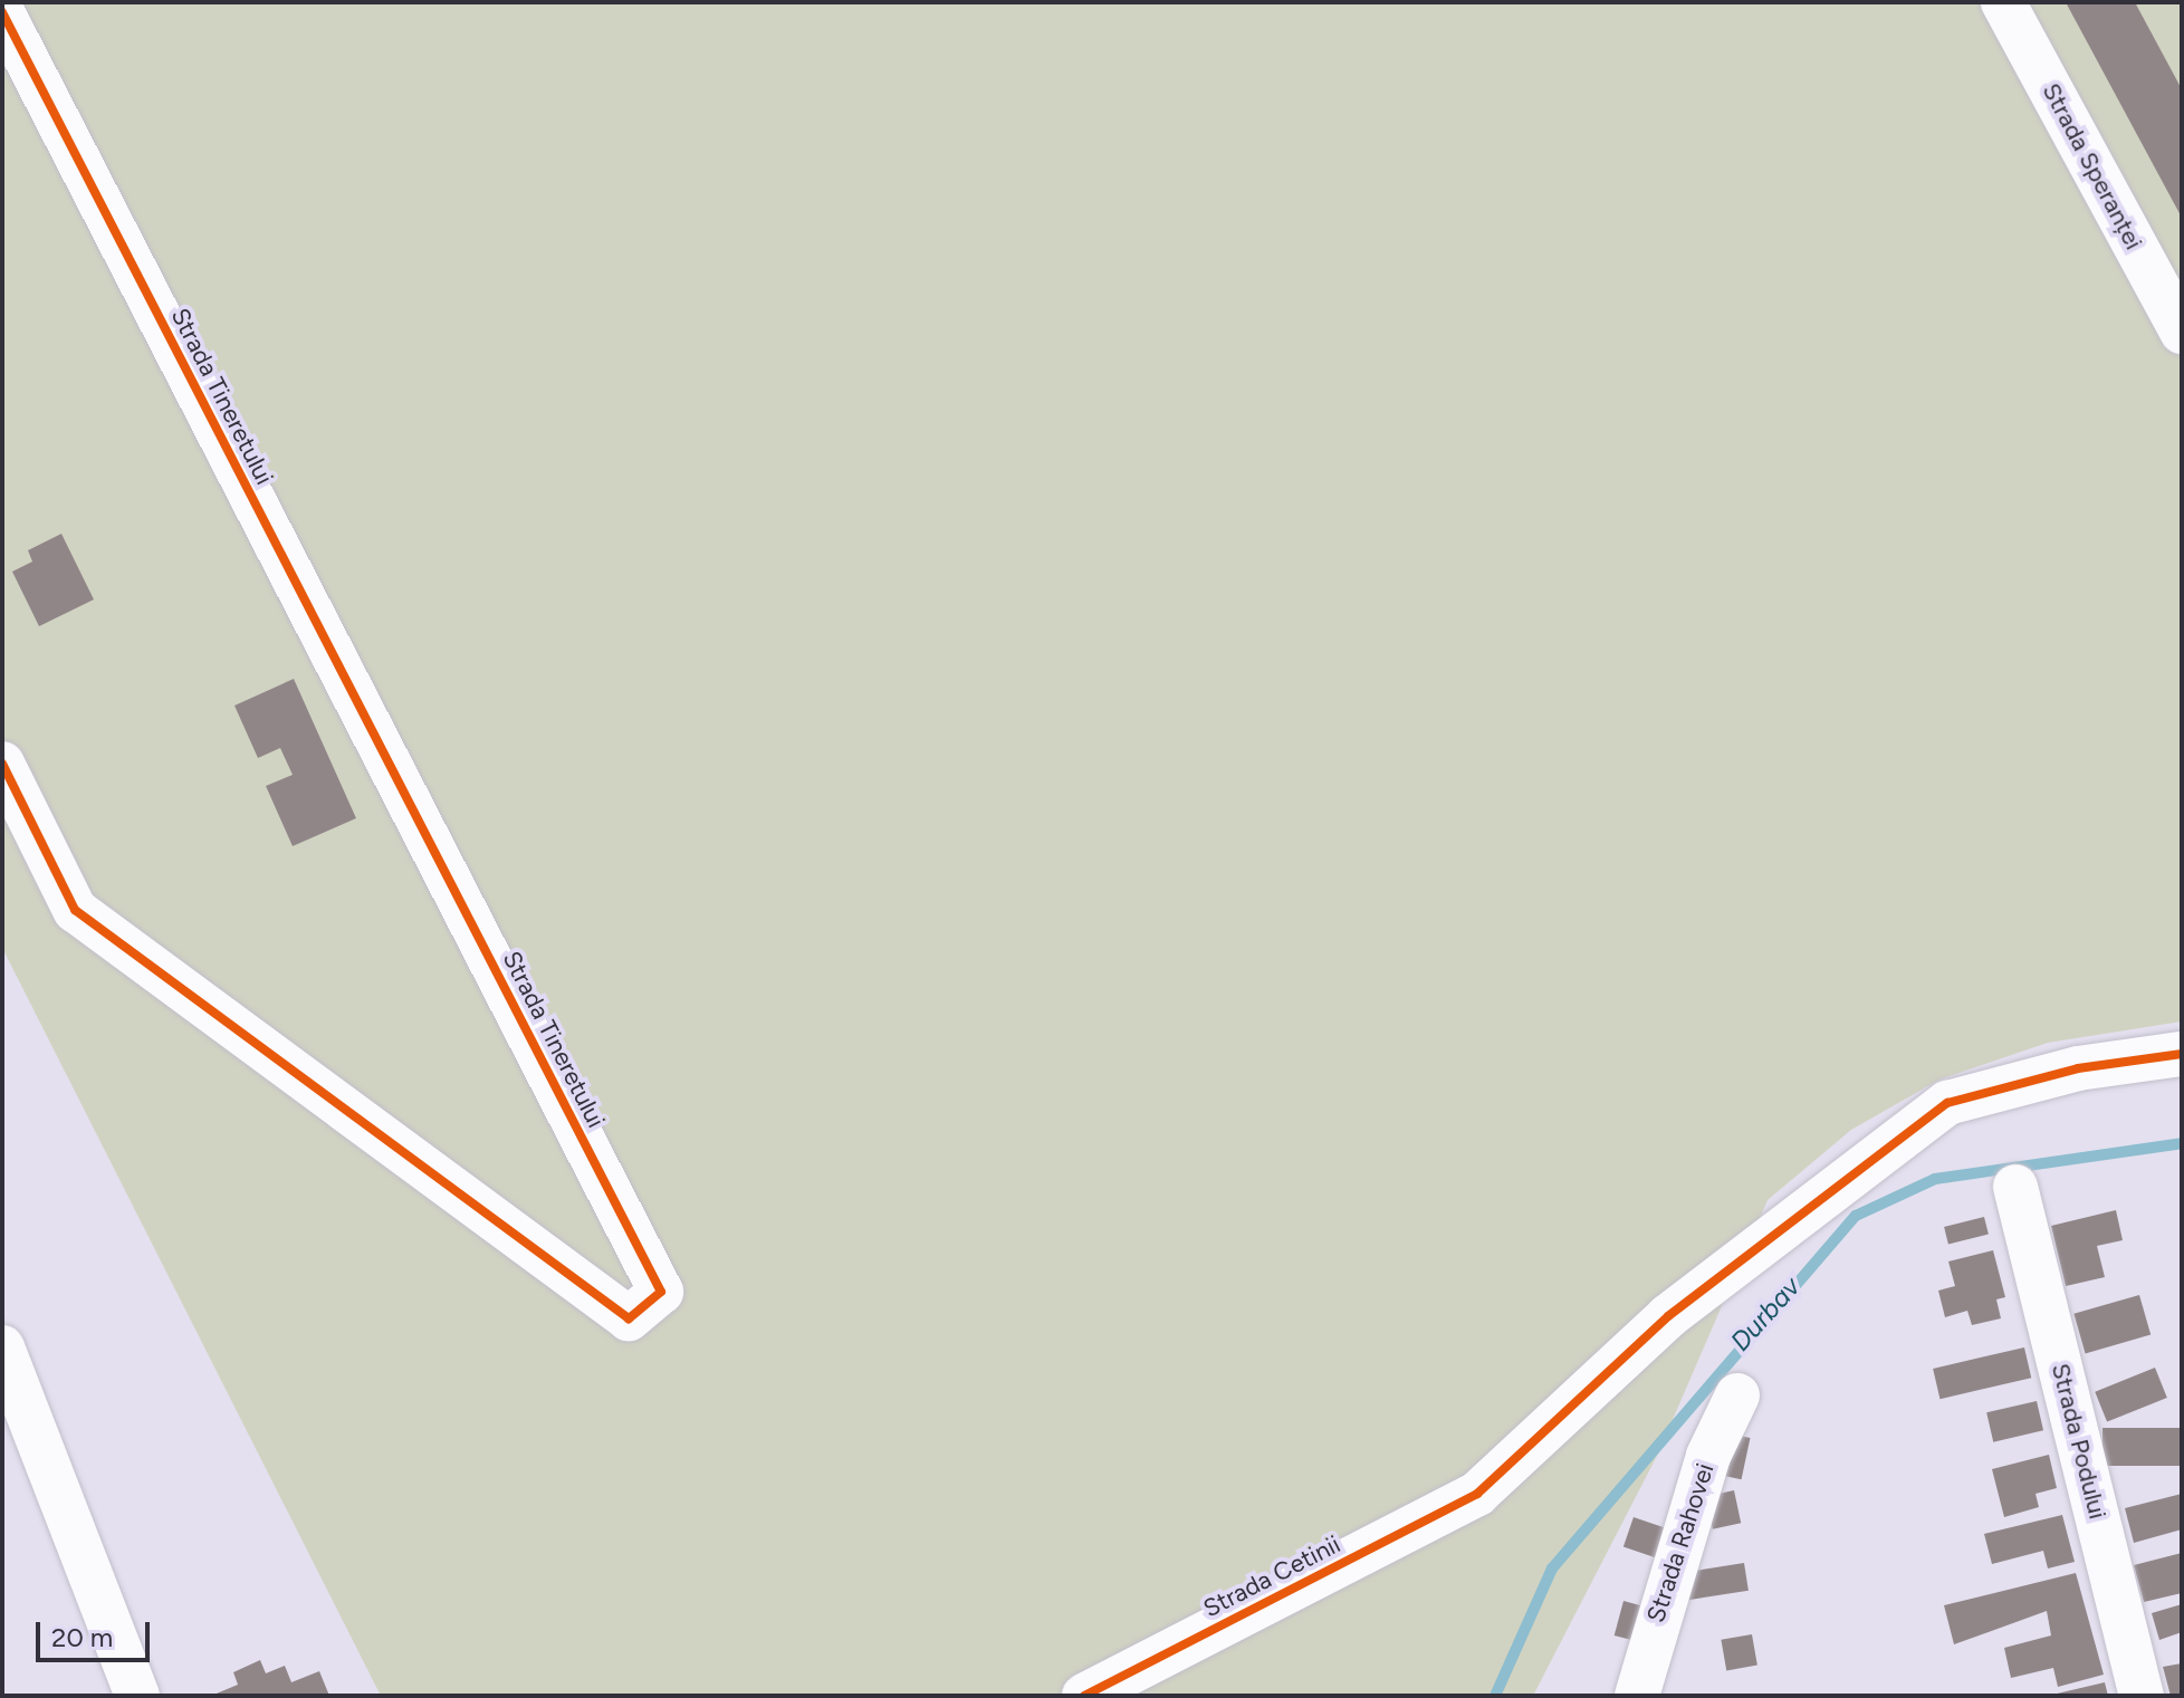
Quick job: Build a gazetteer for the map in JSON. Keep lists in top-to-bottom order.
{
  "streets": {
    "street": [
      "Strada Speranței",
      "Strada Tineretului",
      "Strada Podului",
      "Strada Rahovei",
      "Strada Cetinii"
    ]
  },
  "water": ["Durbav"],
  "scale_bar": "20 m"
}
